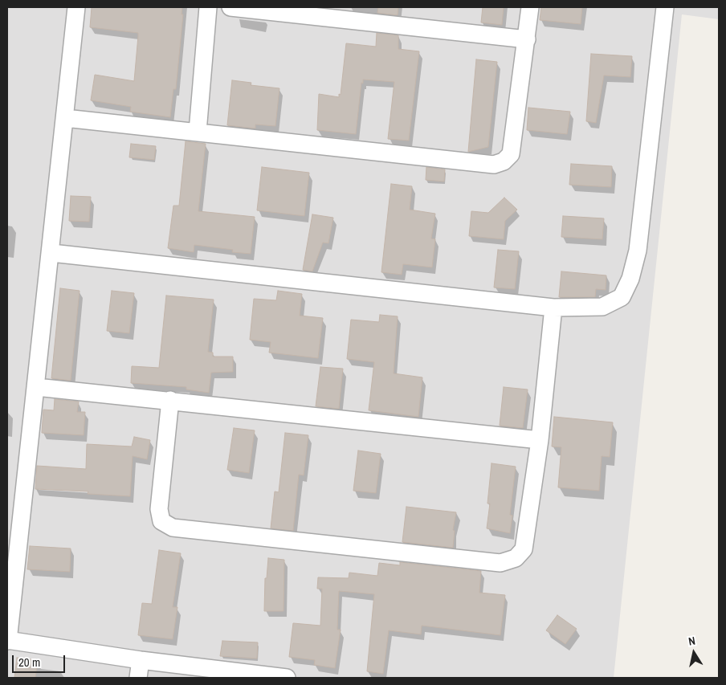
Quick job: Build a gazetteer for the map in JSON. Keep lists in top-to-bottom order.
{
  "scale_bar": "20 m",
  "north": "top"
}
